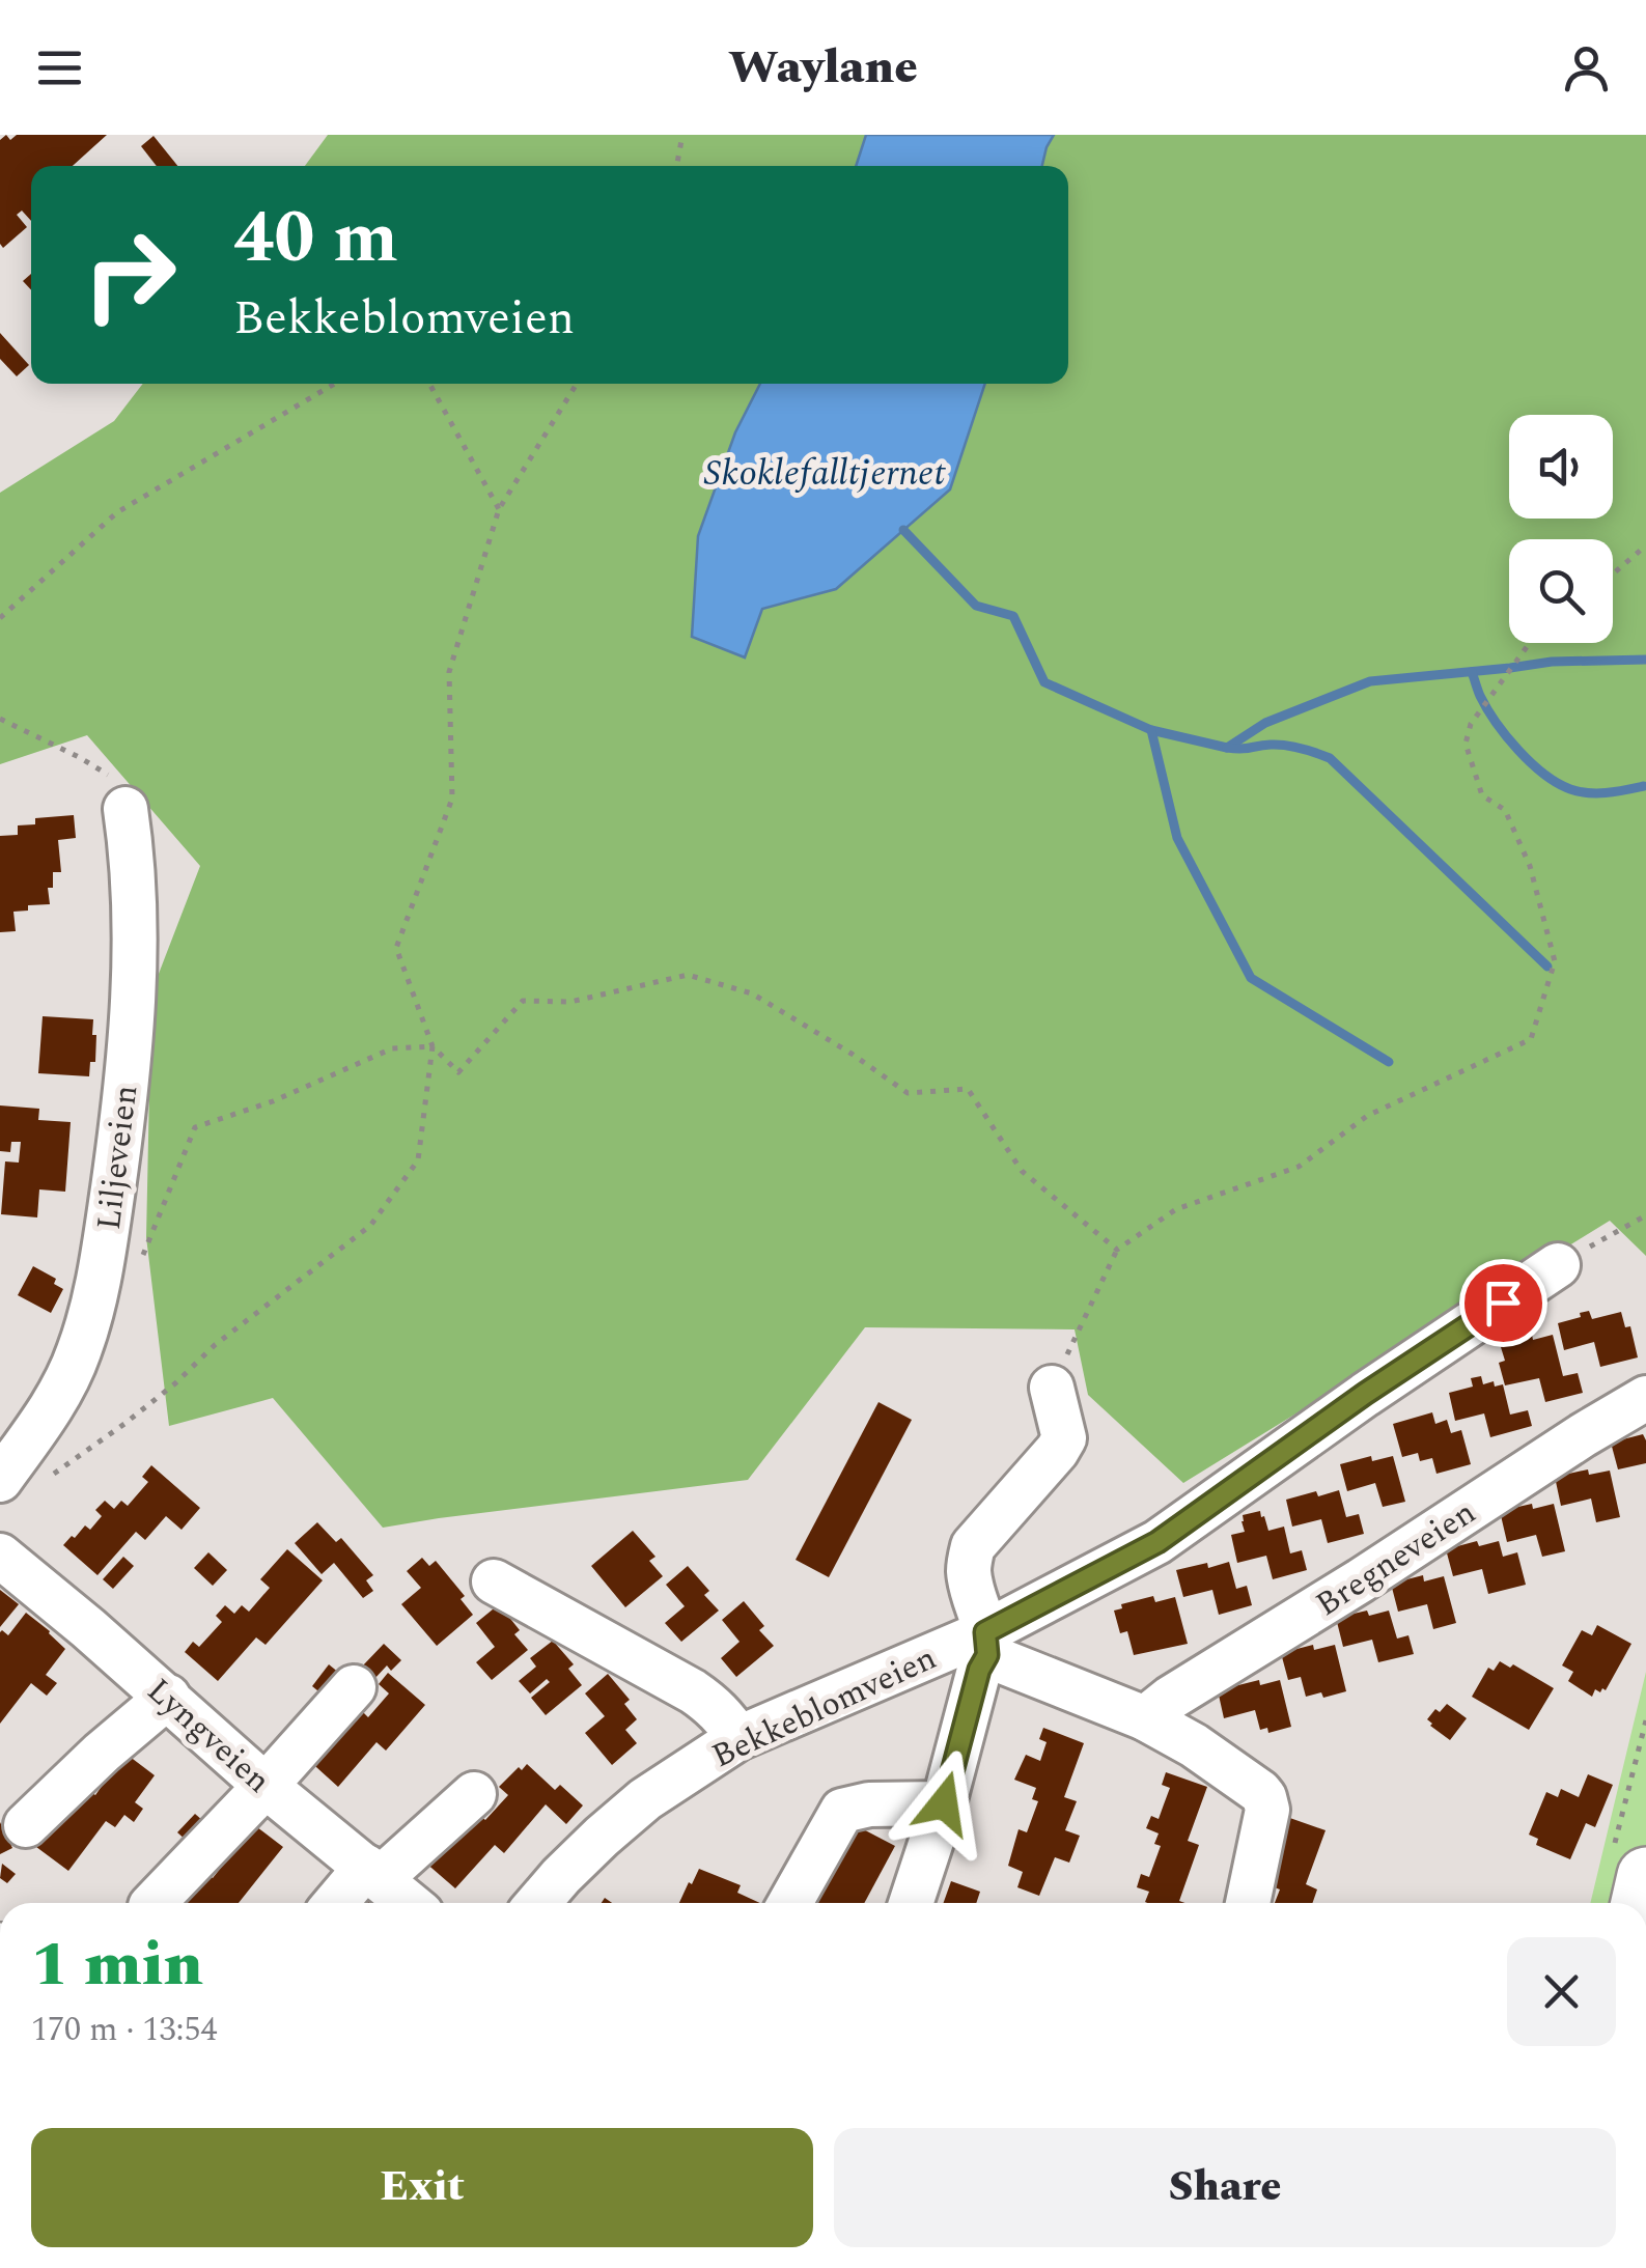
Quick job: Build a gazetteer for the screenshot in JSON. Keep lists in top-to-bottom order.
{
  "streets": {
    "street": [
      "Liljeveien",
      "Bregneveien",
      "Bekkeblomveien",
      "Lyngveien"
    ]
  },
  "water": ["Skoklefalltjernet"],
  "page": {
    "header": "Waylane",
    "turn": ["40 m", "Bekkeblomveien"],
    "heading": ["1 min", "170 m · 13:54"],
    "buttons": ["Exit", "Share"]
  }
}
